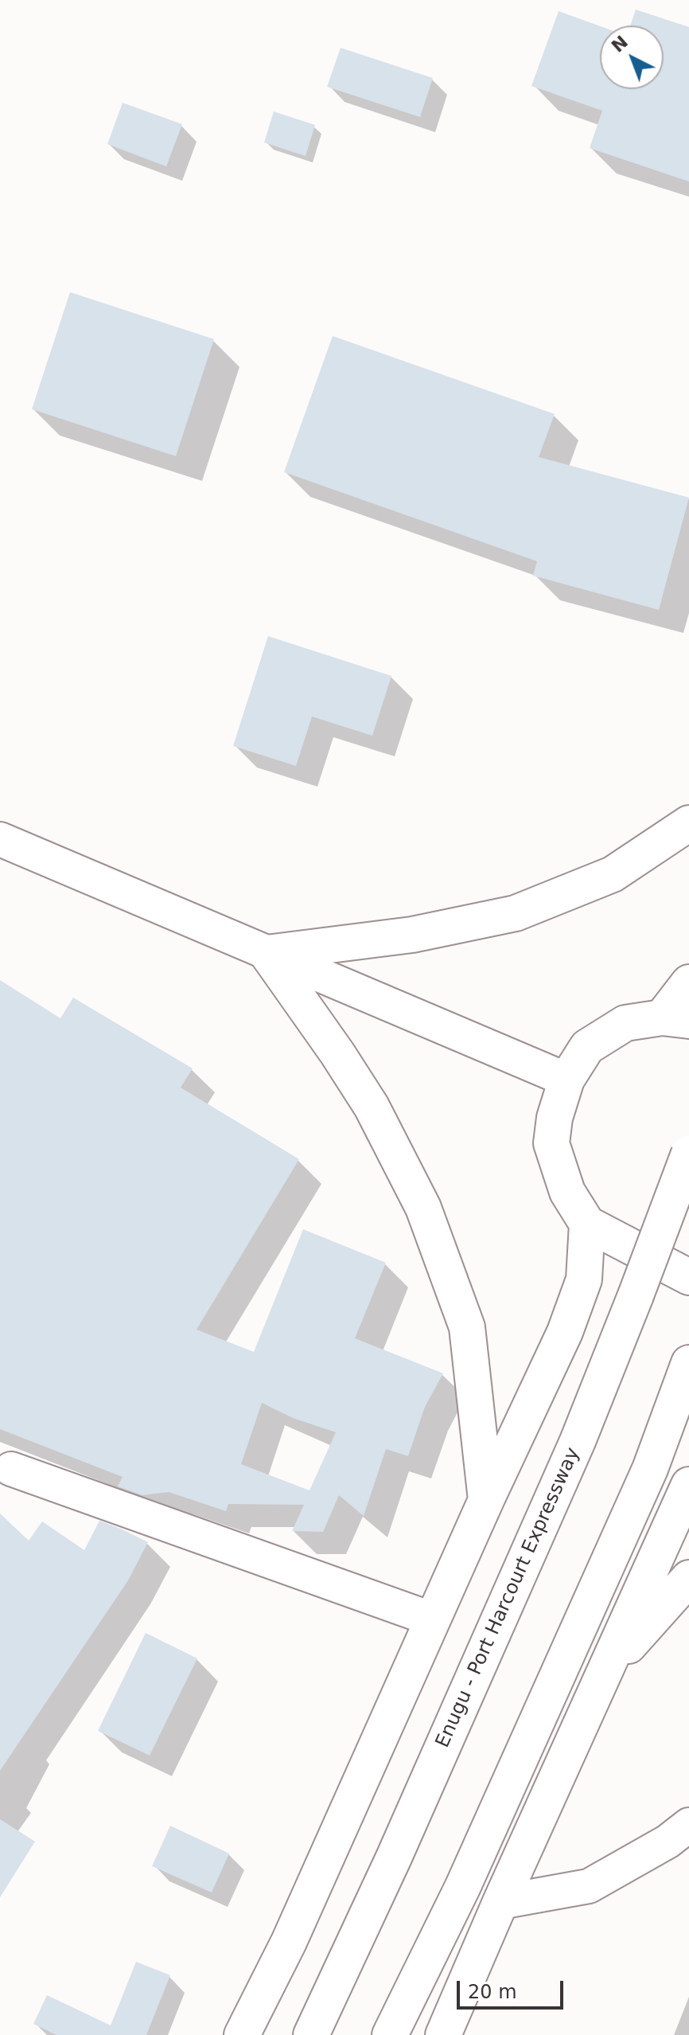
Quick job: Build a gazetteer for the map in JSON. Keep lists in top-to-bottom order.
{
  "streets": {
    "main road": ["Enugu - Port Harcourt Expressway"]
  },
  "scale_bar": "20 m",
  "north": "top left"
}
